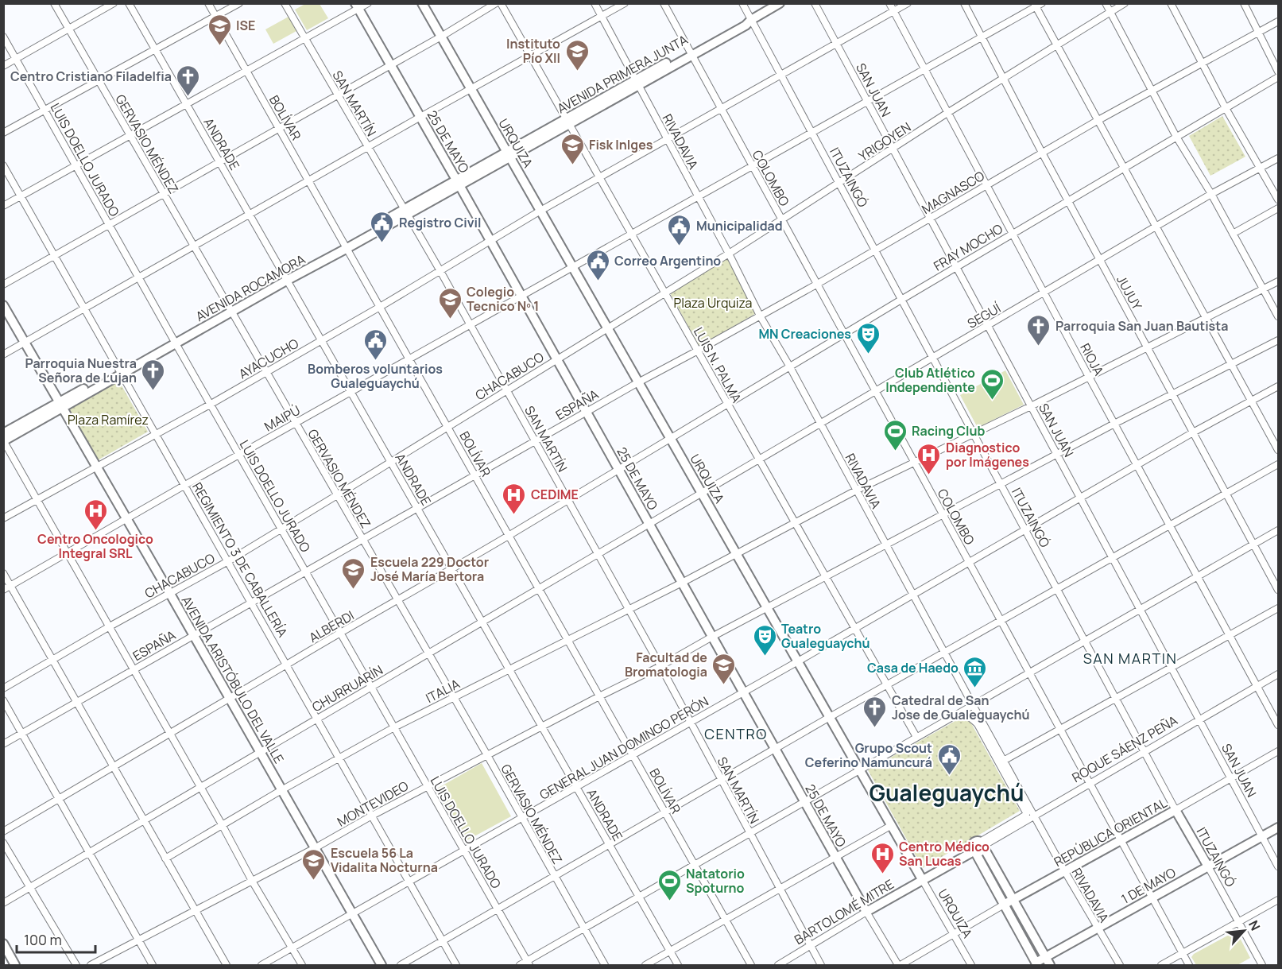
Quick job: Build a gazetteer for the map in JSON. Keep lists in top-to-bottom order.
{
  "streets": {
    "street": [
      "AVENIDA PRIMERA JUNTA",
      "SAN JUAN",
      "SAN MARTÍN",
      "BOLÍVAR",
      "25 DE MAYO",
      "RIVADAVIA",
      "YRIGOYEN",
      "URQUIZA",
      "GERVASIO MÉNDEZ",
      "ANDRADE",
      "LUIS DOELLO JURADO",
      "ITUZAINGÓ",
      "COLOMBO",
      "MAGNASCO",
      "FRAY MOCHO",
      "AVENIDA ROCAMORA",
      "JUJUY",
      "SEGUÍ",
      "AYACUCHO",
      "RIOJA",
      "LUIS N. PALMA",
      "CHACABUCO",
      "ESPAÑA",
      "MAIPÚ",
      "REGIMIENTO 3 DE CABALLERÍA",
      "ALBERDI",
      "AVENIDA ARISTÓBULO DEL VALLE",
      "CHURRUARÍN",
      "ITALIA",
      "GENERAL JUAN DOMINGO PERÓN",
      "ROQUE SÁENZ PEÑA",
      "MONTEVIDEO",
      "REPÚBLICA ORIENTAL",
      "1 DE MAYO",
      "BARTOLOMÉ MITRE"
    ]
  },
  "crossings": [
    ["AVENIDA PRIMERA JUNTA", "RIVADAVIA"],
    ["AVENIDA PRIMERA JUNTA", "URQUIZA"],
    ["AVENIDA PRIMERA JUNTA", "ITUZAINGÓ"],
    ["AVENIDA PRIMERA JUNTA", "COLOMBO"],
    ["AVENIDA PRIMERA JUNTA", "AVENIDA ROCAMORA"],
    ["AVENIDA PRIMERA JUNTA", "LUIS N. PALMA"],
    ["SAN JUAN", "YRIGOYEN"],
    ["SAN JUAN", "MAGNASCO"],
    ["SAN JUAN", "FRAY MOCHO"],
    ["SAN JUAN", "SEGUÍ"],
    ["SAN JUAN", "AYACUCHO"],
    ["SAN JUAN", "MAIPÚ"],
    ["SAN JUAN", "ITALIA"],
    ["SAN JUAN", "GENERAL JUAN DOMINGO PERÓN"],
    ["SAN JUAN", "ROQUE SÁENZ PEÑA"],
    ["SAN JUAN", "MONTEVIDEO"],
    ["SAN JUAN", "REPÚBLICA ORIENTAL"],
    ["SAN JUAN", "1 DE MAYO"],
    ["SAN MARTÍN", "AVENIDA ROCAMORA"],
    ["SAN MARTÍN", "AYACUCHO"],
    ["SAN MARTÍN", "CHACABUCO"],
    ["SAN MARTÍN", "ESPAÑA"],
    ["SAN MARTÍN", "MAIPÚ"],
    ["SAN MARTÍN", "ALBERDI"],
    ["SAN MARTÍN", "CHURRUARÍN"],
    ["SAN MARTÍN", "ITALIA"],
    ["SAN MARTÍN", "GENERAL JUAN DOMINGO PERÓN"],
    ["SAN MARTÍN", "MONTEVIDEO"],
    ["SAN MARTÍN", "BARTOLOMÉ MITRE"],
    ["BOLÍVAR", "AVENIDA ROCAMORA"],
    ["BOLÍVAR", "AYACUCHO"],
    ["BOLÍVAR", "CHACABUCO"],
    ["BOLÍVAR", "ESPAÑA"],
    ["BOLÍVAR", "MAIPÚ"],
    ["BOLÍVAR", "ALBERDI"],
    ["BOLÍVAR", "CHURRUARÍN"],
    ["BOLÍVAR", "ITALIA"],
    ["BOLÍVAR", "GENERAL JUAN DOMINGO PERÓN"],
    ["BOLÍVAR", "MONTEVIDEO"],
    ["25 DE MAYO", "AVENIDA ROCAMORA"],
    ["25 DE MAYO", "AYACUCHO"],
    ["25 DE MAYO", "CHACABUCO"],
    ["25 DE MAYO", "ESPAÑA"],
    ["25 DE MAYO", "MAIPÚ"],
    ["25 DE MAYO", "ALBERDI"],
    ["25 DE MAYO", "CHURRUARÍN"],
    ["25 DE MAYO", "ITALIA"],
    ["25 DE MAYO", "GENERAL JUAN DOMINGO PERÓN"],
    ["25 DE MAYO", "MONTEVIDEO"],
    ["25 DE MAYO", "REPÚBLICA ORIENTAL"],
    ["25 DE MAYO", "BARTOLOMÉ MITRE"],
    ["RIVADAVIA", "YRIGOYEN"],
    ["RIVADAVIA", "MAGNASCO"],
    ["RIVADAVIA", "FRAY MOCHO"],
    ["RIVADAVIA", "SEGUÍ"],
    ["RIVADAVIA", "AYACUCHO"],
    ["RIVADAVIA", "MAIPÚ"],
    ["RIVADAVIA", "ITALIA"],
    ["RIVADAVIA", "GENERAL JUAN DOMINGO PERÓN"],
    ["RIVADAVIA", "ROQUE SÁENZ PEÑA"],
    ["RIVADAVIA", "MONTEVIDEO"],
    ["RIVADAVIA", "REPÚBLICA ORIENTAL"],
    ["RIVADAVIA", "1 DE MAYO"],
    ["YRIGOYEN", "URQUIZA"],
    ["YRIGOYEN", "ITUZAINGÓ"],
    ["YRIGOYEN", "COLOMBO"],
    ["YRIGOYEN", "JUJUY"],
    ["YRIGOYEN", "RIOJA"],
    ["YRIGOYEN", "LUIS N. PALMA"],
    ["YRIGOYEN", "CHACABUCO"],
    ["URQUIZA", "MAGNASCO"],
    ["URQUIZA", "FRAY MOCHO"],
    ["URQUIZA", "AVENIDA ROCAMORA"],
    ["URQUIZA", "SEGUÍ"],
    ["URQUIZA", "AYACUCHO"],
    ["URQUIZA", "CHACABUCO"],
    ["URQUIZA", "ESPAÑA"],
    ["URQUIZA", "MAIPÚ"],
    ["URQUIZA", "ALBERDI"],
    ["URQUIZA", "CHURRUARÍN"],
    ["URQUIZA", "ITALIA"],
    ["URQUIZA", "GENERAL JUAN DOMINGO PERÓN"],
    ["URQUIZA", "MONTEVIDEO"],
    ["URQUIZA", "REPÚBLICA ORIENTAL"],
    ["URQUIZA", "BARTOLOMÉ MITRE"],
    ["GERVASIO MÉNDEZ", "AVENIDA ROCAMORA"],
    ["GERVASIO MÉNDEZ", "AYACUCHO"],
    ["GERVASIO MÉNDEZ", "CHACABUCO"],
    ["GERVASIO MÉNDEZ", "ESPAÑA"],
    ["GERVASIO MÉNDEZ", "MAIPÚ"],
    ["GERVASIO MÉNDEZ", "ALBERDI"],
    ["GERVASIO MÉNDEZ", "CHURRUARÍN"],
    ["GERVASIO MÉNDEZ", "ITALIA"],
    ["GERVASIO MÉNDEZ", "GENERAL JUAN DOMINGO PERÓN"],
    ["GERVASIO MÉNDEZ", "MONTEVIDEO"],
    ["ANDRADE", "AVENIDA ROCAMORA"],
    ["ANDRADE", "AYACUCHO"],
    ["ANDRADE", "CHACABUCO"],
    ["ANDRADE", "ESPAÑA"],
    ["ANDRADE", "MAIPÚ"],
    ["ANDRADE", "ALBERDI"],
    ["ANDRADE", "CHURRUARÍN"],
    ["ANDRADE", "ITALIA"],
    ["ANDRADE", "GENERAL JUAN DOMINGO PERÓN"],
    ["ANDRADE", "MONTEVIDEO"],
    ["LUIS DOELLO JURADO", "AVENIDA ROCAMORA"],
    ["LUIS DOELLO JURADO", "AYACUCHO"],
    ["LUIS DOELLO JURADO", "CHACABUCO"],
    ["LUIS DOELLO JURADO", "ESPAÑA"],
    ["LUIS DOELLO JURADO", "MAIPÚ"],
    ["LUIS DOELLO JURADO", "ALBERDI"],
    ["LUIS DOELLO JURADO", "CHURRUARÍN"],
    ["LUIS DOELLO JURADO", "ITALIA"],
    ["LUIS DOELLO JURADO", "GENERAL JUAN DOMINGO PERÓN"],
    ["LUIS DOELLO JURADO", "MONTEVIDEO"],
    ["ITUZAINGÓ", "MAGNASCO"],
    ["ITUZAINGÓ", "FRAY MOCHO"],
    ["ITUZAINGÓ", "SEGUÍ"],
    ["ITUZAINGÓ", "AYACUCHO"],
    ["ITUZAINGÓ", "MAIPÚ"],
    ["ITUZAINGÓ", "ITALIA"],
    ["ITUZAINGÓ", "GENERAL JUAN DOMINGO PERÓN"],
    ["ITUZAINGÓ", "ROQUE SÁENZ PEÑA"],
    ["ITUZAINGÓ", "MONTEVIDEO"],
    ["ITUZAINGÓ", "REPÚBLICA ORIENTAL"],
    ["ITUZAINGÓ", "1 DE MAYO"],
    ["COLOMBO", "MAGNASCO"],
    ["COLOMBO", "FRAY MOCHO"],
    ["COLOMBO", "SEGUÍ"],
    ["COLOMBO", "AYACUCHO"],
    ["COLOMBO", "MAIPÚ"],
    ["COLOMBO", "ITALIA"],
    ["COLOMBO", "GENERAL JUAN DOMINGO PERÓN"],
    ["COLOMBO", "ROQUE SÁENZ PEÑA"],
    ["COLOMBO", "MONTEVIDEO"],
    ["COLOMBO", "REPÚBLICA ORIENTAL"],
    ["COLOMBO", "1 DE MAYO"],
    ["MAGNASCO", "JUJUY"],
    ["MAGNASCO", "RIOJA"],
    ["MAGNASCO", "LUIS N. PALMA"],
    ["MAGNASCO", "ESPAÑA"],
    ["FRAY MOCHO", "JUJUY"],
    ["FRAY MOCHO", "RIOJA"],
    ["FRAY MOCHO", "LUIS N. PALMA"],
    ["FRAY MOCHO", "ALBERDI"],
    ["AVENIDA ROCAMORA", "REGIMIENTO 3 DE CABALLERÍA"],
    ["AVENIDA ROCAMORA", "AVENIDA ARISTÓBULO DEL VALLE"],
    ["JUJUY", "SEGUÍ"],
    ["JUJUY", "MAIPÚ"],
    ["JUJUY", "ITALIA"],
    ["JUJUY", "GENERAL JUAN DOMINGO PERÓN"],
    ["JUJUY", "MONTEVIDEO"],
    ["SEGUÍ", "RIOJA"],
    ["SEGUÍ", "LUIS N. PALMA"],
    ["SEGUÍ", "CHURRUARÍN"],
    ["AYACUCHO", "RIOJA"],
    ["AYACUCHO", "LUIS N. PALMA"],
    ["AYACUCHO", "REGIMIENTO 3 DE CABALLERÍA"],
    ["AYACUCHO", "AVENIDA ARISTÓBULO DEL VALLE"],
    ["RIOJA", "MAIPÚ"],
    ["RIOJA", "ITALIA"],
    ["RIOJA", "GENERAL JUAN DOMINGO PERÓN"],
    ["RIOJA", "ROQUE SÁENZ PEÑA"],
    ["RIOJA", "MONTEVIDEO"],
    ["LUIS N. PALMA", "MAIPÚ"],
    ["LUIS N. PALMA", "ITALIA"],
    ["LUIS N. PALMA", "GENERAL JUAN DOMINGO PERÓN"],
    ["LUIS N. PALMA", "MONTEVIDEO"],
    ["CHACABUCO", "REGIMIENTO 3 DE CABALLERÍA"],
    ["CHACABUCO", "AVENIDA ARISTÓBULO DEL VALLE"],
    ["ESPAÑA", "REGIMIENTO 3 DE CABALLERÍA"],
    ["ESPAÑA", "AVENIDA ARISTÓBULO DEL VALLE"],
    ["MAIPÚ", "REGIMIENTO 3 DE CABALLERÍA"],
    ["MAIPÚ", "AVENIDA ARISTÓBULO DEL VALLE"],
    ["REGIMIENTO 3 DE CABALLERÍA", "ALBERDI"],
    ["REGIMIENTO 3 DE CABALLERÍA", "CHURRUARÍN"],
    ["REGIMIENTO 3 DE CABALLERÍA", "ITALIA"],
    ["REGIMIENTO 3 DE CABALLERÍA", "GENERAL JUAN DOMINGO PERÓN"],
    ["REGIMIENTO 3 DE CABALLERÍA", "MONTEVIDEO"],
    ["ALBERDI", "AVENIDA ARISTÓBULO DEL VALLE"],
    ["AVENIDA ARISTÓBULO DEL VALLE", "CHURRUARÍN"],
    ["AVENIDA ARISTÓBULO DEL VALLE", "ITALIA"],
    ["AVENIDA ARISTÓBULO DEL VALLE", "GENERAL JUAN DOMINGO PERÓN"],
    ["AVENIDA ARISTÓBULO DEL VALLE", "MONTEVIDEO"]
  ],
  "districts": ["SAN MARTIN", "CENTRO", "Gualeguaychú"],
  "parks": ["Plaza Urquiza", "Plaza Ramírez"],
  "places": {
    "school or university": [
      "ISE",
      "Instituto Pío XII",
      "Fisk Inlges",
      "Colegio Tecnico Nº 1",
      "Escuela 229 Doctor José María Bertora",
      "Facultad de Bromatologia",
      "Escuela 56 La Vidalita Nocturna"
    ],
    "church": [
      "Centro Cristiano Filadelfia",
      "Parroquia San Juan Bautista",
      "Parroquia Nuestra Señora de Lujan",
      "Catedral de San Jose de Gualeguaychú"
    ],
    "public building": [
      "Registro Civil",
      "Municipalidad",
      "Correo Argentino",
      "Bomberos voluntarios Gualeguaychú",
      "Grupo Scout Ceferino Namuncurá"
    ],
    "theatre": ["MN Creaciones", "Teatro Gualeguaychú"],
    "sports": ["Club Atlético Independiente", "Racing Club", "Natatorio Spoturno"],
    "hospital": [
      "Diagnostico por Imágenes",
      "CEDIME",
      "Centro Oncologico Integral SRL",
      "Centro Médico San Lucas"
    ],
    "museum": ["Casa de Haedo"]
  },
  "scale_bar": "100 m",
  "north": "top right"
}
